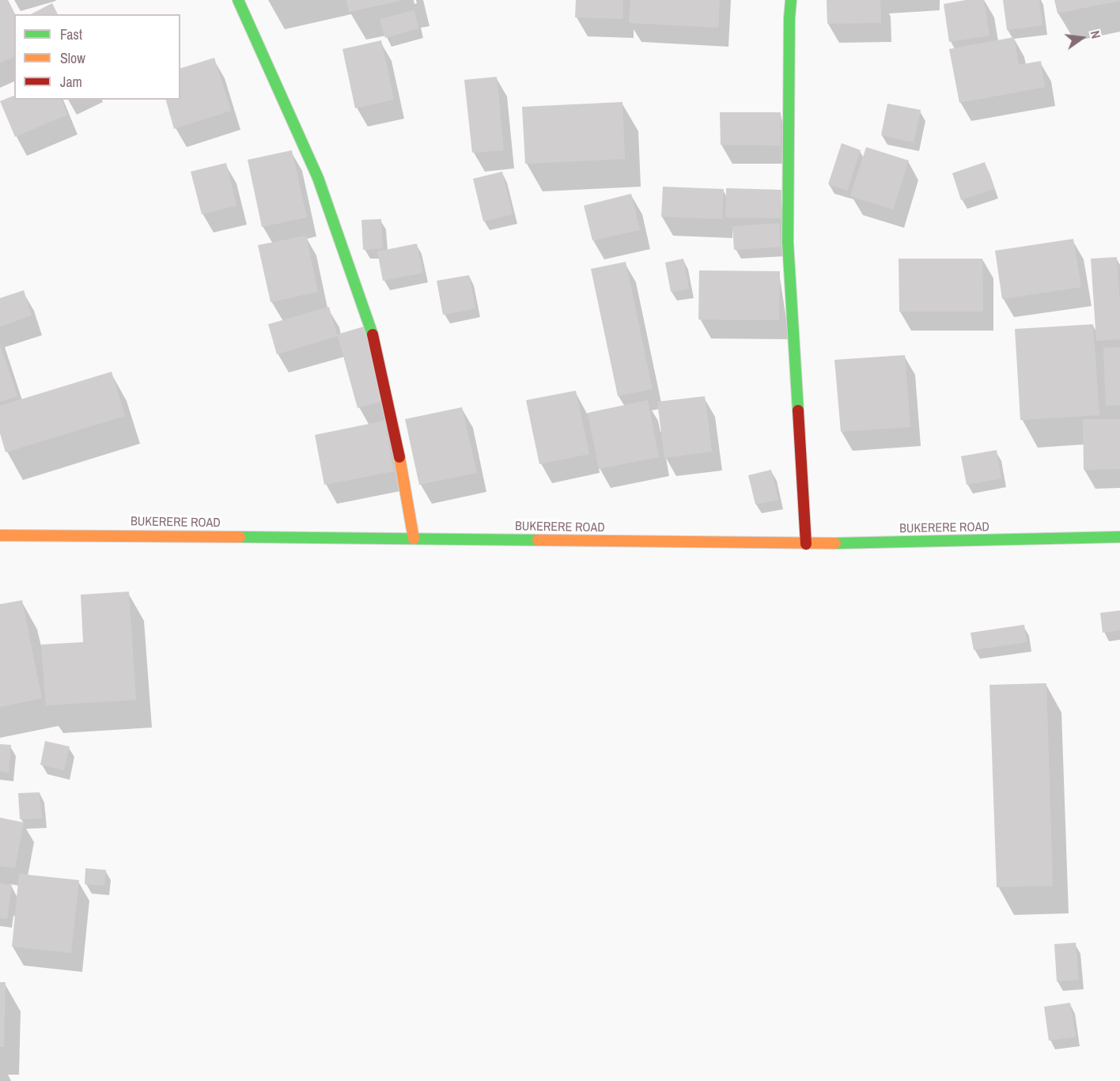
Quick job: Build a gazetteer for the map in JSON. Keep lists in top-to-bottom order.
{
  "streets": {
    "street": ["BUKERERE ROAD"]
  },
  "legend": ["Fast", "Slow", "Jam"],
  "north": "right"
}
